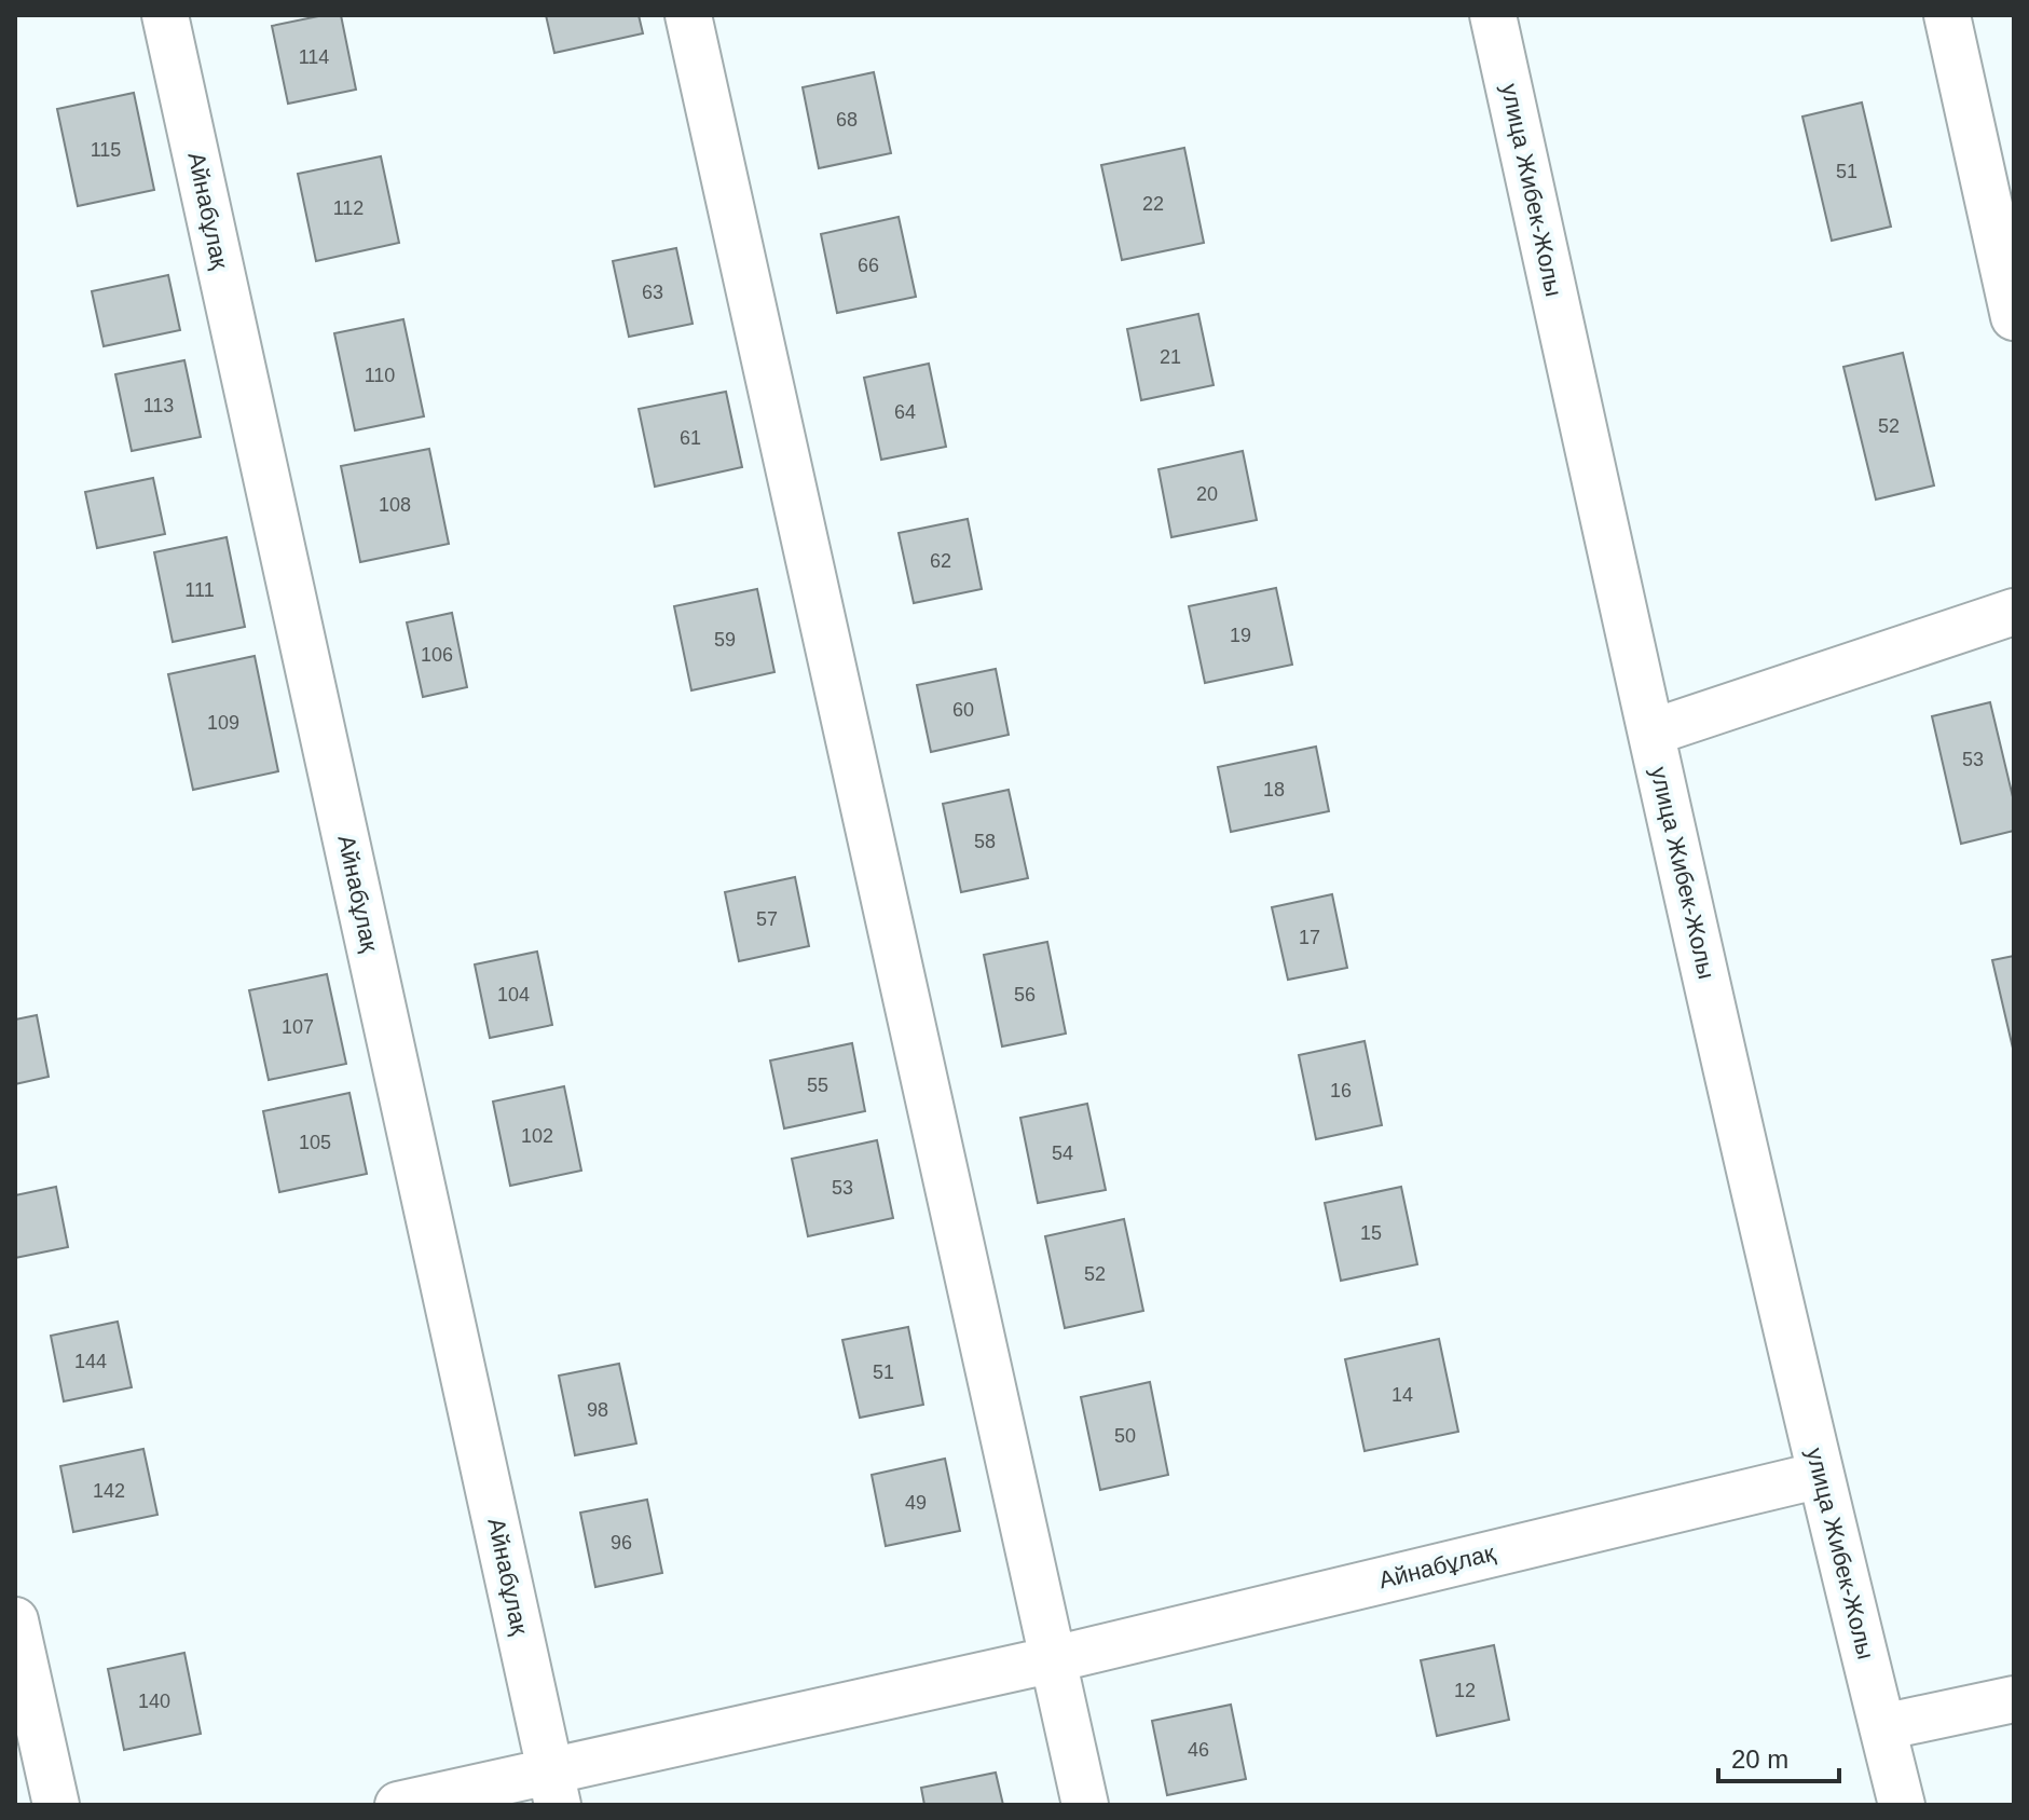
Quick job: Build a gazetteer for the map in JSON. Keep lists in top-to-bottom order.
{
  "streets": {
    "street": ["улица Жибек-Жолы", "Айнабұлақ"]
  },
  "crossings": [
    ["улица Жибек-Жолы", "Айнабұлақ"]
  ],
  "house_numbers": [
    "114",
    "68",
    "115",
    "51",
    "22",
    "112",
    "66",
    "63",
    "21",
    "110",
    "113",
    "64",
    "52",
    "61",
    "20",
    "108",
    "62",
    "111",
    "19",
    "59",
    "106",
    "60",
    "109",
    "53",
    "18",
    "58",
    "57",
    "17",
    "104",
    "56",
    "107",
    "55",
    "16",
    "102",
    "105",
    "54",
    "53",
    "15",
    "52",
    "144",
    "51",
    "14",
    "98",
    "50",
    "142",
    "49",
    "96",
    "12",
    "140",
    "46"
  ],
  "scale_bar": "20 m"
}
